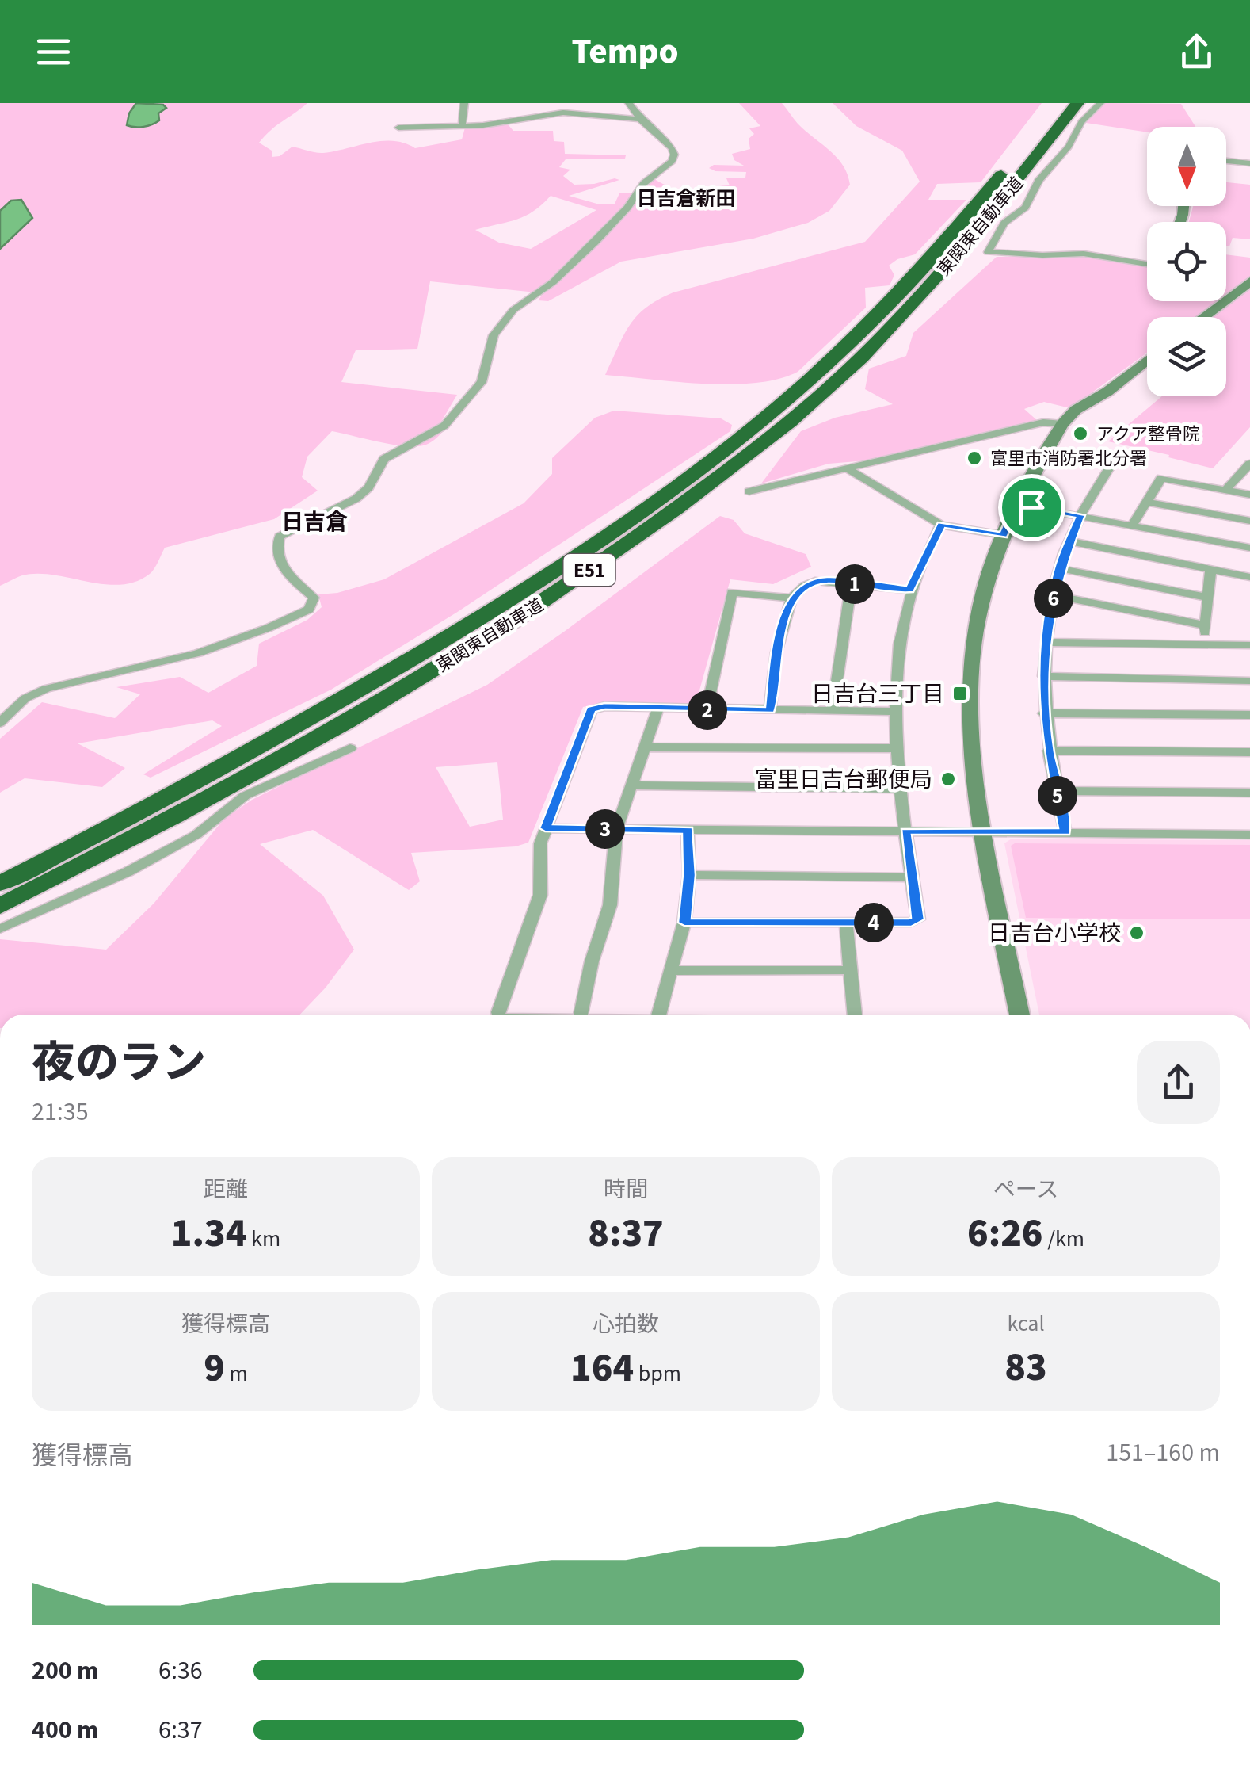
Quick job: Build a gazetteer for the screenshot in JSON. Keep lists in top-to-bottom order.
{
  "streets": {
    "highway": ["東関東自動車道", "E51"]
  },
  "districts": ["日吉倉新田", "日吉倉"],
  "places": {
    "other": [
      "アクア整骨院",
      "富里市消防署北分署",
      "富里日吉台郵便局",
      "日吉台小学校"
    ],
    "transit": ["日吉台三丁目"]
  },
  "north": "bottom",
  "page": {
    "header": "Tempo",
    "pins": [
      "1",
      "6",
      "2",
      "5",
      "3",
      "4"
    ],
    "heading": ["夜のラン", "21:35"],
    "stats": [
      ["距離", "1.34 km"],
      ["時間", "8:37"],
      ["ペース", "6:26 /km"],
      ["獲得標高", "9 m"],
      ["心拍数", "164 bpm"],
      ["kcal", "83"]
    ],
    "chart": ["獲得標高", "151–160 m"],
    "list": [
      {
        "name": "200 m",
        "note": "6:36"
      },
      {
        "name": "400 m",
        "note": "6:37"
      }
    ]
  }
}
